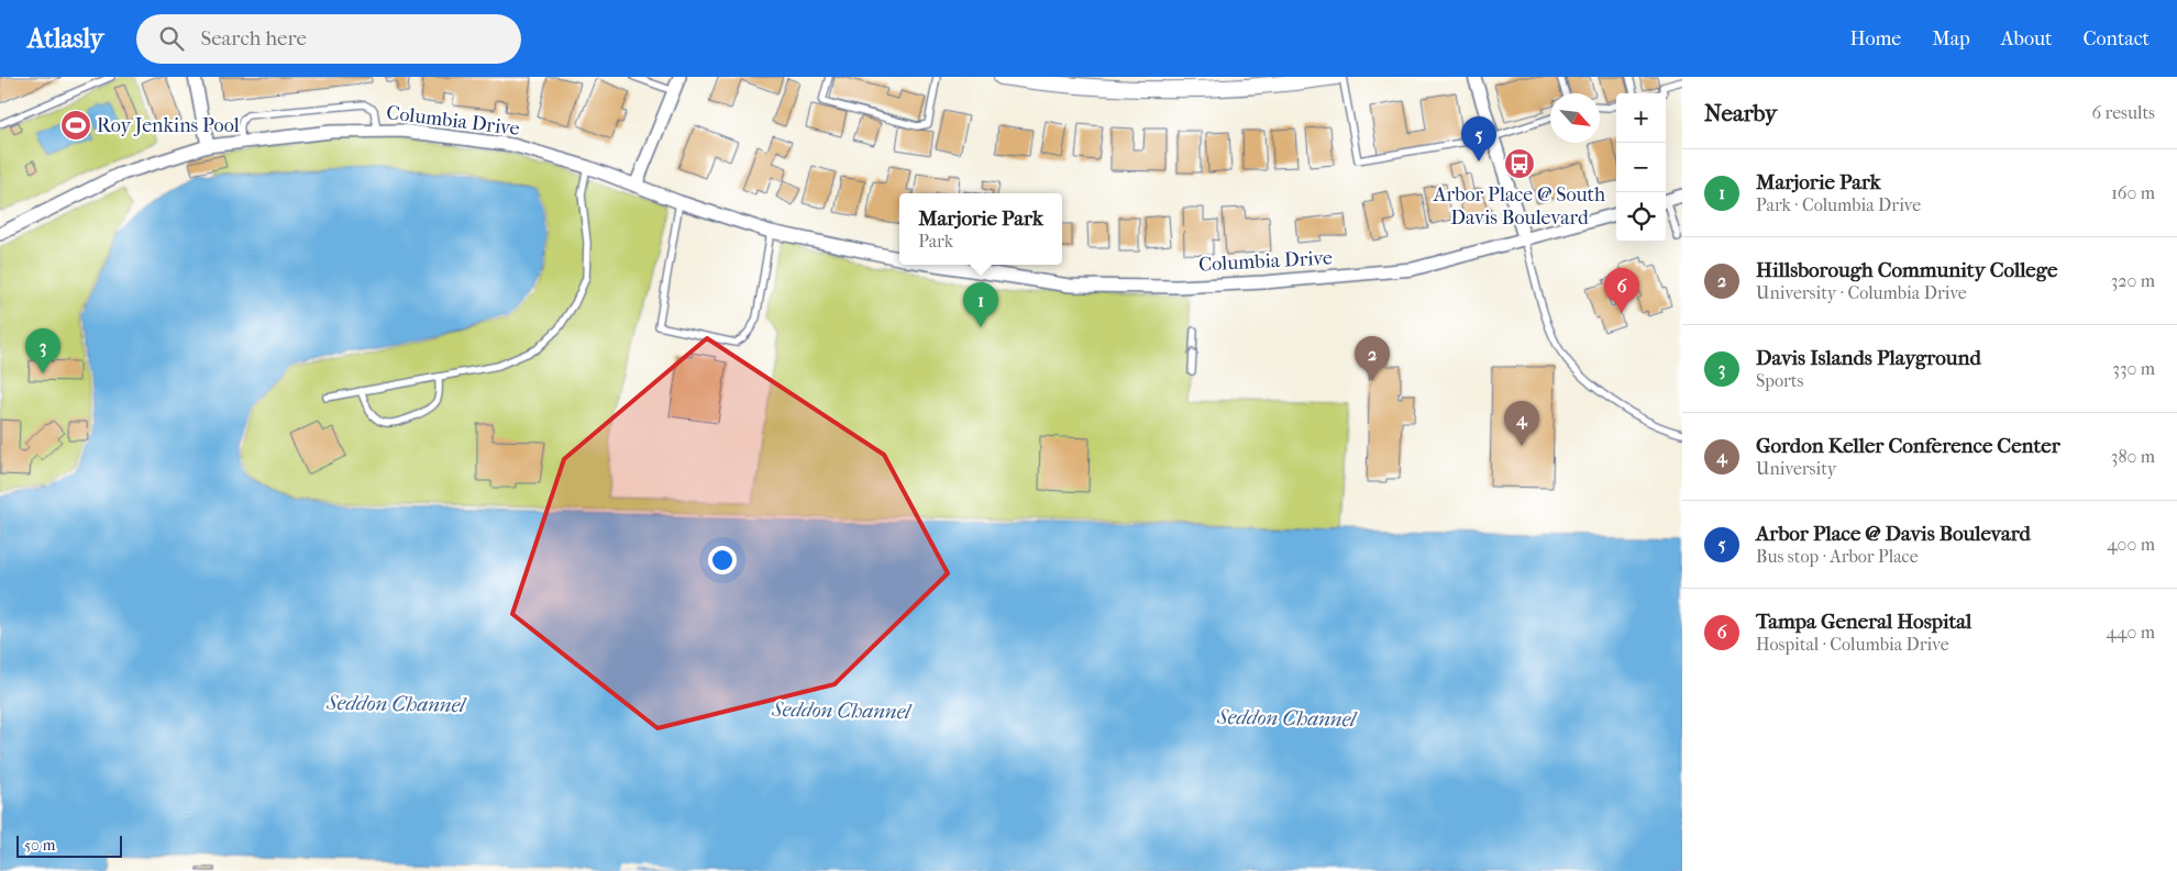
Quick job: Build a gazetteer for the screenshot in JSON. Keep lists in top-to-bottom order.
{
  "streets": {
    "street": ["Columbia Drive"]
  },
  "water": ["Seddon Channel"],
  "places": {
    "sports": ["Roy Jenkins Pool"],
    "bus stop": ["Arbor Place @ South Davis Boulevard"]
  },
  "scale_bar": "50 m",
  "north": "bottom right",
  "page": {
    "header": "Atlasly",
    "search": "Search here",
    "nav": [
      "Home",
      "Map",
      "About",
      "Contact"
    ],
    "heading": ["Nearby", "6 results"],
    "map_buttons": ["+", "−"],
    "pins": [
      "5",
      "6",
      "1",
      "3",
      "2",
      "4"
    ],
    "list": [
      {
        "mark": "1",
        "name": "Marjorie Park",
        "note": "Park · Columbia Drive",
        "value": "160 m"
      },
      {
        "mark": "2",
        "name": "Hillsborough Community College",
        "note": "University · Columbia Drive",
        "value": "320 m"
      },
      {
        "mark": "3",
        "name": "Davis Islands Playground",
        "note": "Sports",
        "value": "330 m"
      },
      {
        "mark": "4",
        "name": "Gordon Keller Conference Center",
        "note": "University",
        "value": "380 m"
      },
      {
        "mark": "5",
        "name": "Arbor Place @ Davis Boulevard",
        "note": "Bus stop · Arbor Place",
        "value": "400 m"
      },
      {
        "mark": "6",
        "name": "Tampa General Hospital",
        "note": "Hospital · Columbia Drive",
        "value": "440 m"
      }
    ],
    "popup": ["Marjorie Park", "Park"],
    "scale": "50 m"
  }
}
